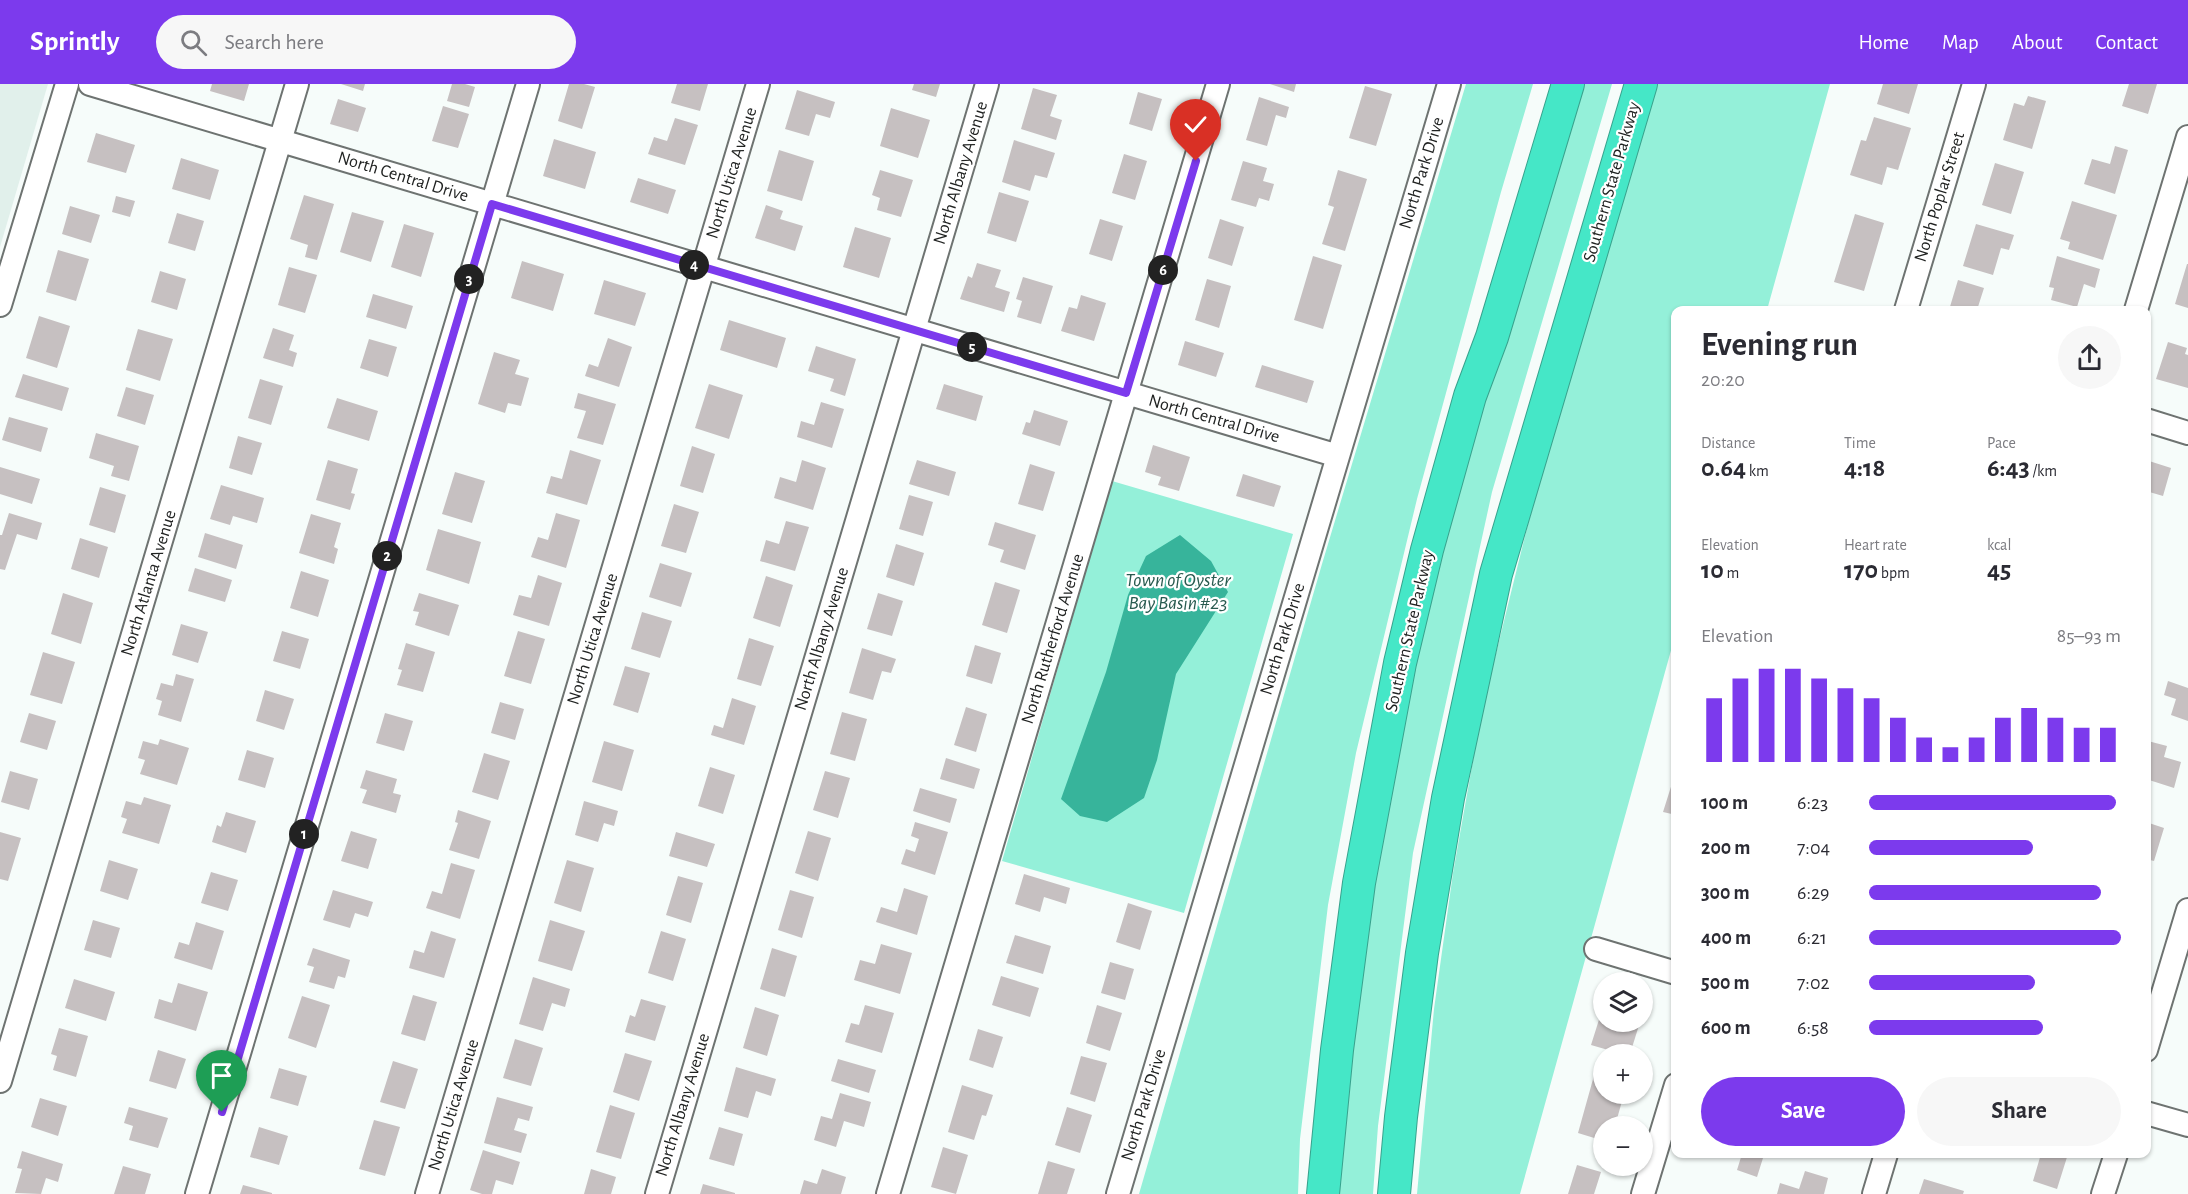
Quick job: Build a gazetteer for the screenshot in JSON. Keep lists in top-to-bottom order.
{
  "streets": {
    "highway": ["Southern State Parkway"],
    "street": [
      "North Utica Avenue",
      "North Albany Avenue",
      "North Park Drive",
      "North Central Drive",
      "North Poplar Street",
      "North Atlanta Avenue",
      "North Rutherford Avenue"
    ]
  },
  "crossings": [
    ["North Utica Avenue", "North Central Drive"],
    ["North Albany Avenue", "North Central Drive"],
    ["North Park Drive", "North Central Drive"],
    ["North Central Drive", "North Atlanta Avenue"],
    ["North Central Drive", "North Rutherford Avenue"]
  ],
  "water": ["Town of Oyster Bay Basin #23"],
  "page": {
    "header": "Sprintly",
    "search": "Search here",
    "nav": [
      "Home",
      "Map",
      "About",
      "Contact"
    ],
    "pins": [
      "4",
      "6",
      "3",
      "5",
      "2",
      "1"
    ],
    "heading": ["Evening run", "20:20"],
    "stats": [
      ["Distance", "0.64 km"],
      ["Time", "4:18"],
      ["Pace", "6:43 /km"],
      ["Elevation", "10 m"],
      ["Heart rate", "170 bpm"],
      ["kcal", "45"]
    ],
    "chart": ["Elevation", "85–93 m"],
    "list": [
      {
        "name": "100 m",
        "note": "6:23"
      },
      {
        "name": "200 m",
        "note": "7:04"
      },
      {
        "name": "300 m",
        "note": "6:29"
      },
      {
        "name": "400 m",
        "note": "6:21"
      },
      {
        "name": "500 m",
        "note": "7:02"
      },
      {
        "name": "600 m",
        "note": "6:58"
      }
    ],
    "map_buttons": ["+", "−"],
    "buttons": ["Save", "Share"]
  }
}
